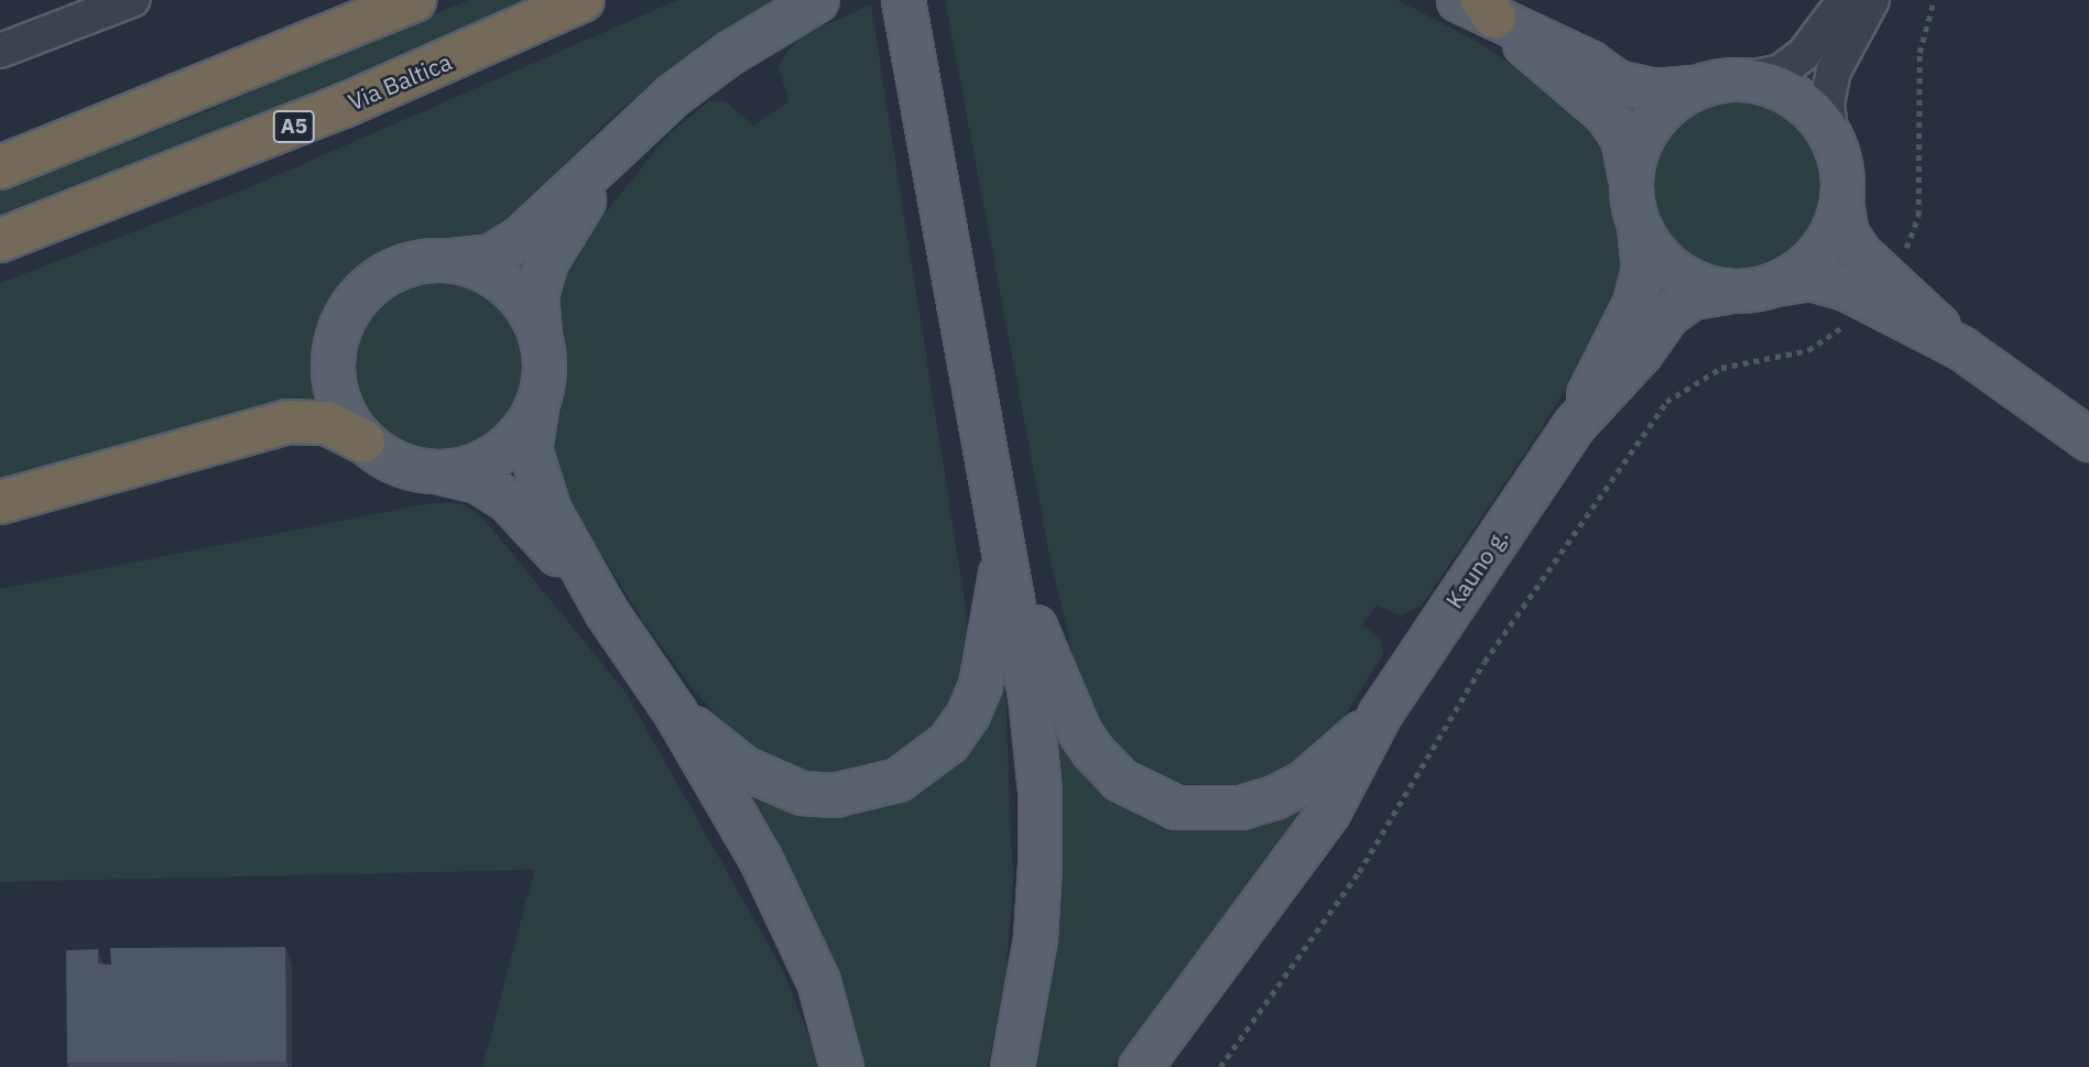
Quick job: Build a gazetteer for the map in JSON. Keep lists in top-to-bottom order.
{
  "streets": {
    "highway": ["Via Baltica", "A5"],
    "main road": ["Kauno g."]
  }
}
